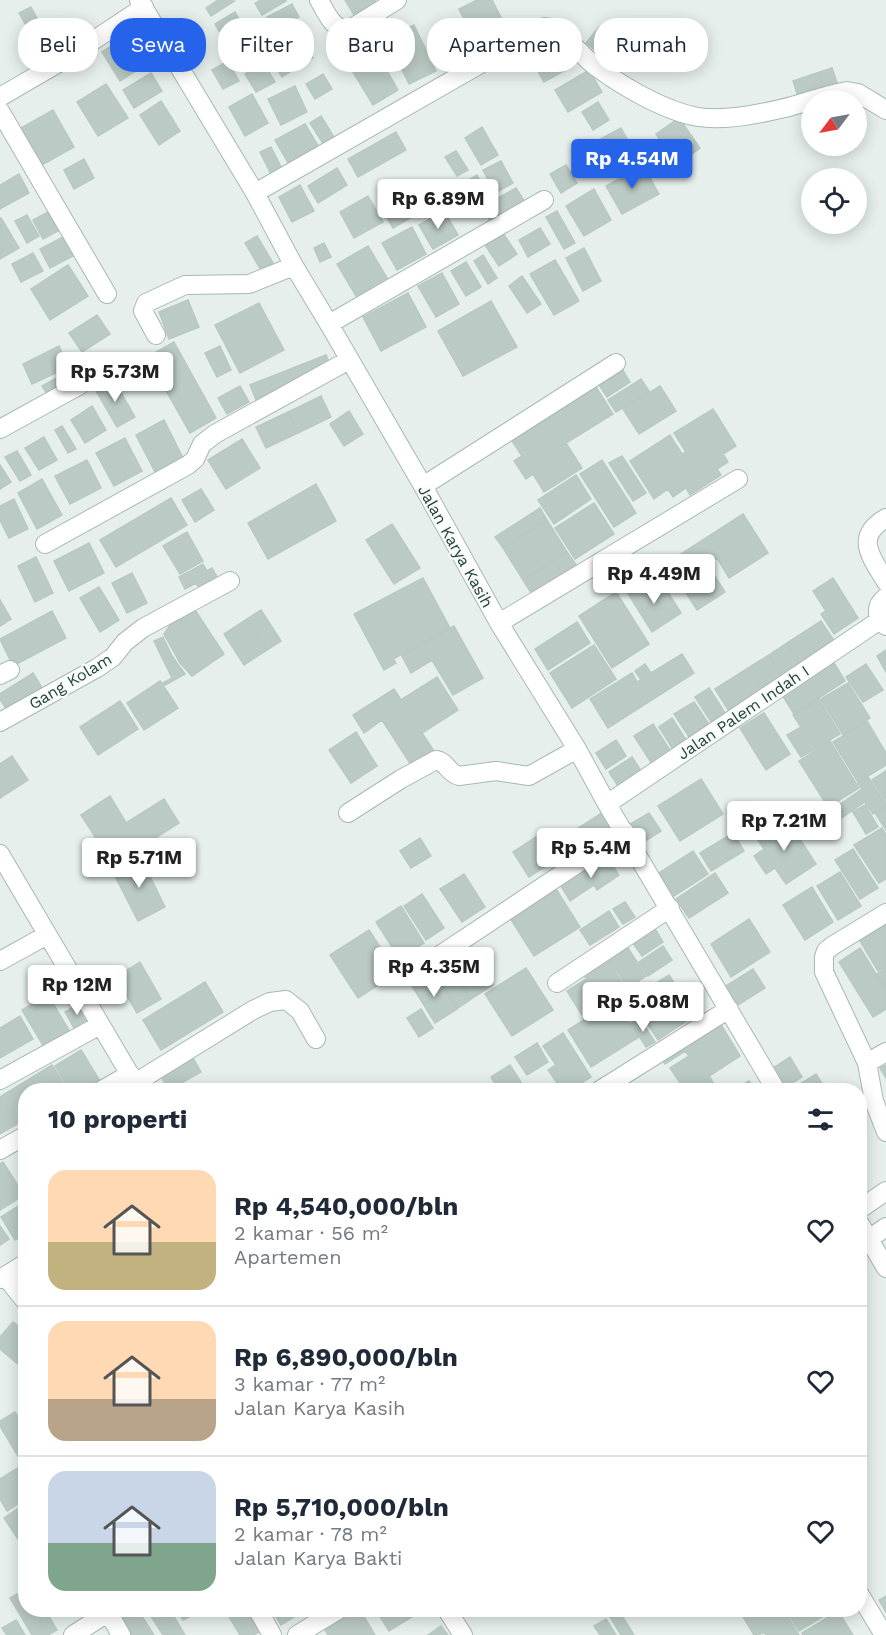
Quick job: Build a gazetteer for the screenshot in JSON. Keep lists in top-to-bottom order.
{
  "streets": {
    "street": ["Jalan Karya Kasih", "Gang Kolam", "Jalan Palem Indah I"]
  },
  "crossings": [
    ["Jalan Karya Kasih", "Jalan Palem Indah I"]
  ],
  "north": "bottom left",
  "page": {
    "chip": [
      "Beli",
      "Sewa",
      "Filter",
      "Baru",
      "Apartemen",
      "Rumah"
    ],
    "price": [
      "Rp 4.54M",
      "Rp 6.89M",
      "Rp 5.73M",
      "Rp 4.49M",
      "Rp 7.21M",
      "Rp 5.4M",
      "Rp 5.71M",
      "Rp 4.35M",
      "Rp 12M",
      "Rp 5.08M"
    ],
    "heading": "10 properti",
    "list": [
      {
        "name": "Rp 4,540,000/bln",
        "note": "2 kamar · 56 m² · Apartemen"
      },
      {
        "name": "Rp 6,890,000/bln",
        "note": "3 kamar · 77 m² · Jalan Karya Kasih"
      },
      {
        "name": "Rp 5,710,000/bln",
        "note": "2 kamar · 78 m² · Jalan Karya Bakti"
      }
    ]
  }
}
